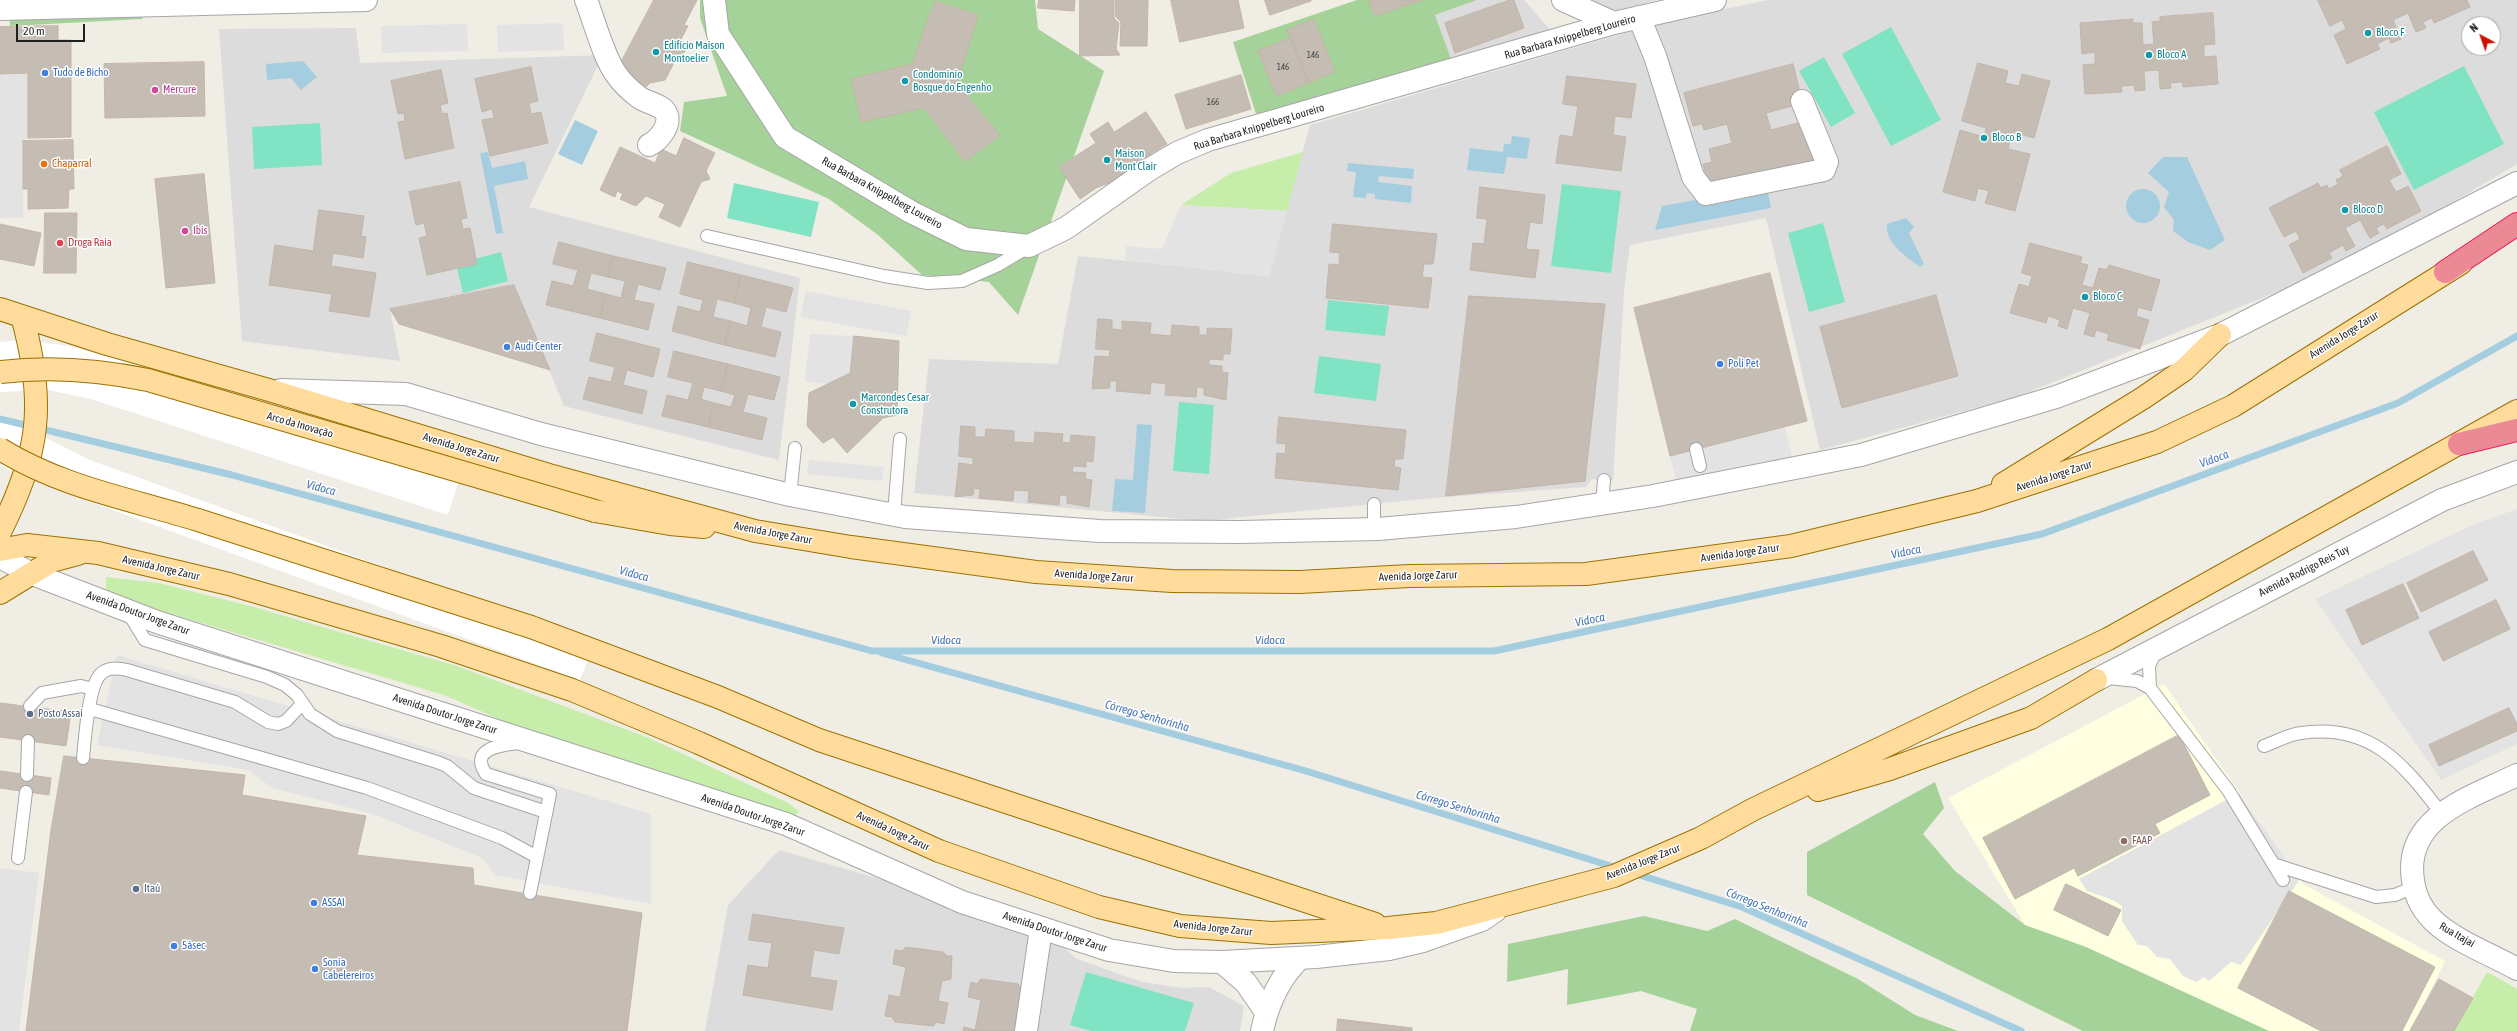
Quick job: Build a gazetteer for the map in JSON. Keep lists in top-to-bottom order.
{
  "streets": {
    "main road": ["Avenida Jorge Zarur", "Arco da Inovação"],
    "street": [
      "Rua Barbara Knippelberg Loureiro",
      "Avenida Rodrigo Reis Tuy",
      "Avenida Doutor Jorge Zarur",
      "Rua Itajaí"
    ]
  },
  "crossings": [
    ["Avenida Jorge Zarur", "Arco da Inovação"],
    ["Avenida Jorge Zarur", "Avenida Doutor Jorge Zarur"]
  ],
  "water": ["Vidoca", "Córrego Senhorinha"],
  "places": [
    "Bloco F",
    "Edifício Maison Montoelier",
    "Bloco A",
    "Tudo de Bicho",
    "Condomínio Bosque do Engenho",
    "Mercure",
    "Bloco B",
    "Maison Mont Clair",
    "Chaparral",
    "Bloco D",
    "Ibis",
    "Droga Raia",
    "Bloco C",
    "Audi Center",
    "Poli Pet",
    "Marcondes Cesar Construtora",
    "Posto Assai",
    "FAAP",
    "Itaú",
    "ASSAI",
    "5àsec",
    "Sonia Cabelereiros"
  ],
  "house_numbers": ["146", "146", "166"],
  "scale_bar": "20 m",
  "north": "top left"
}
